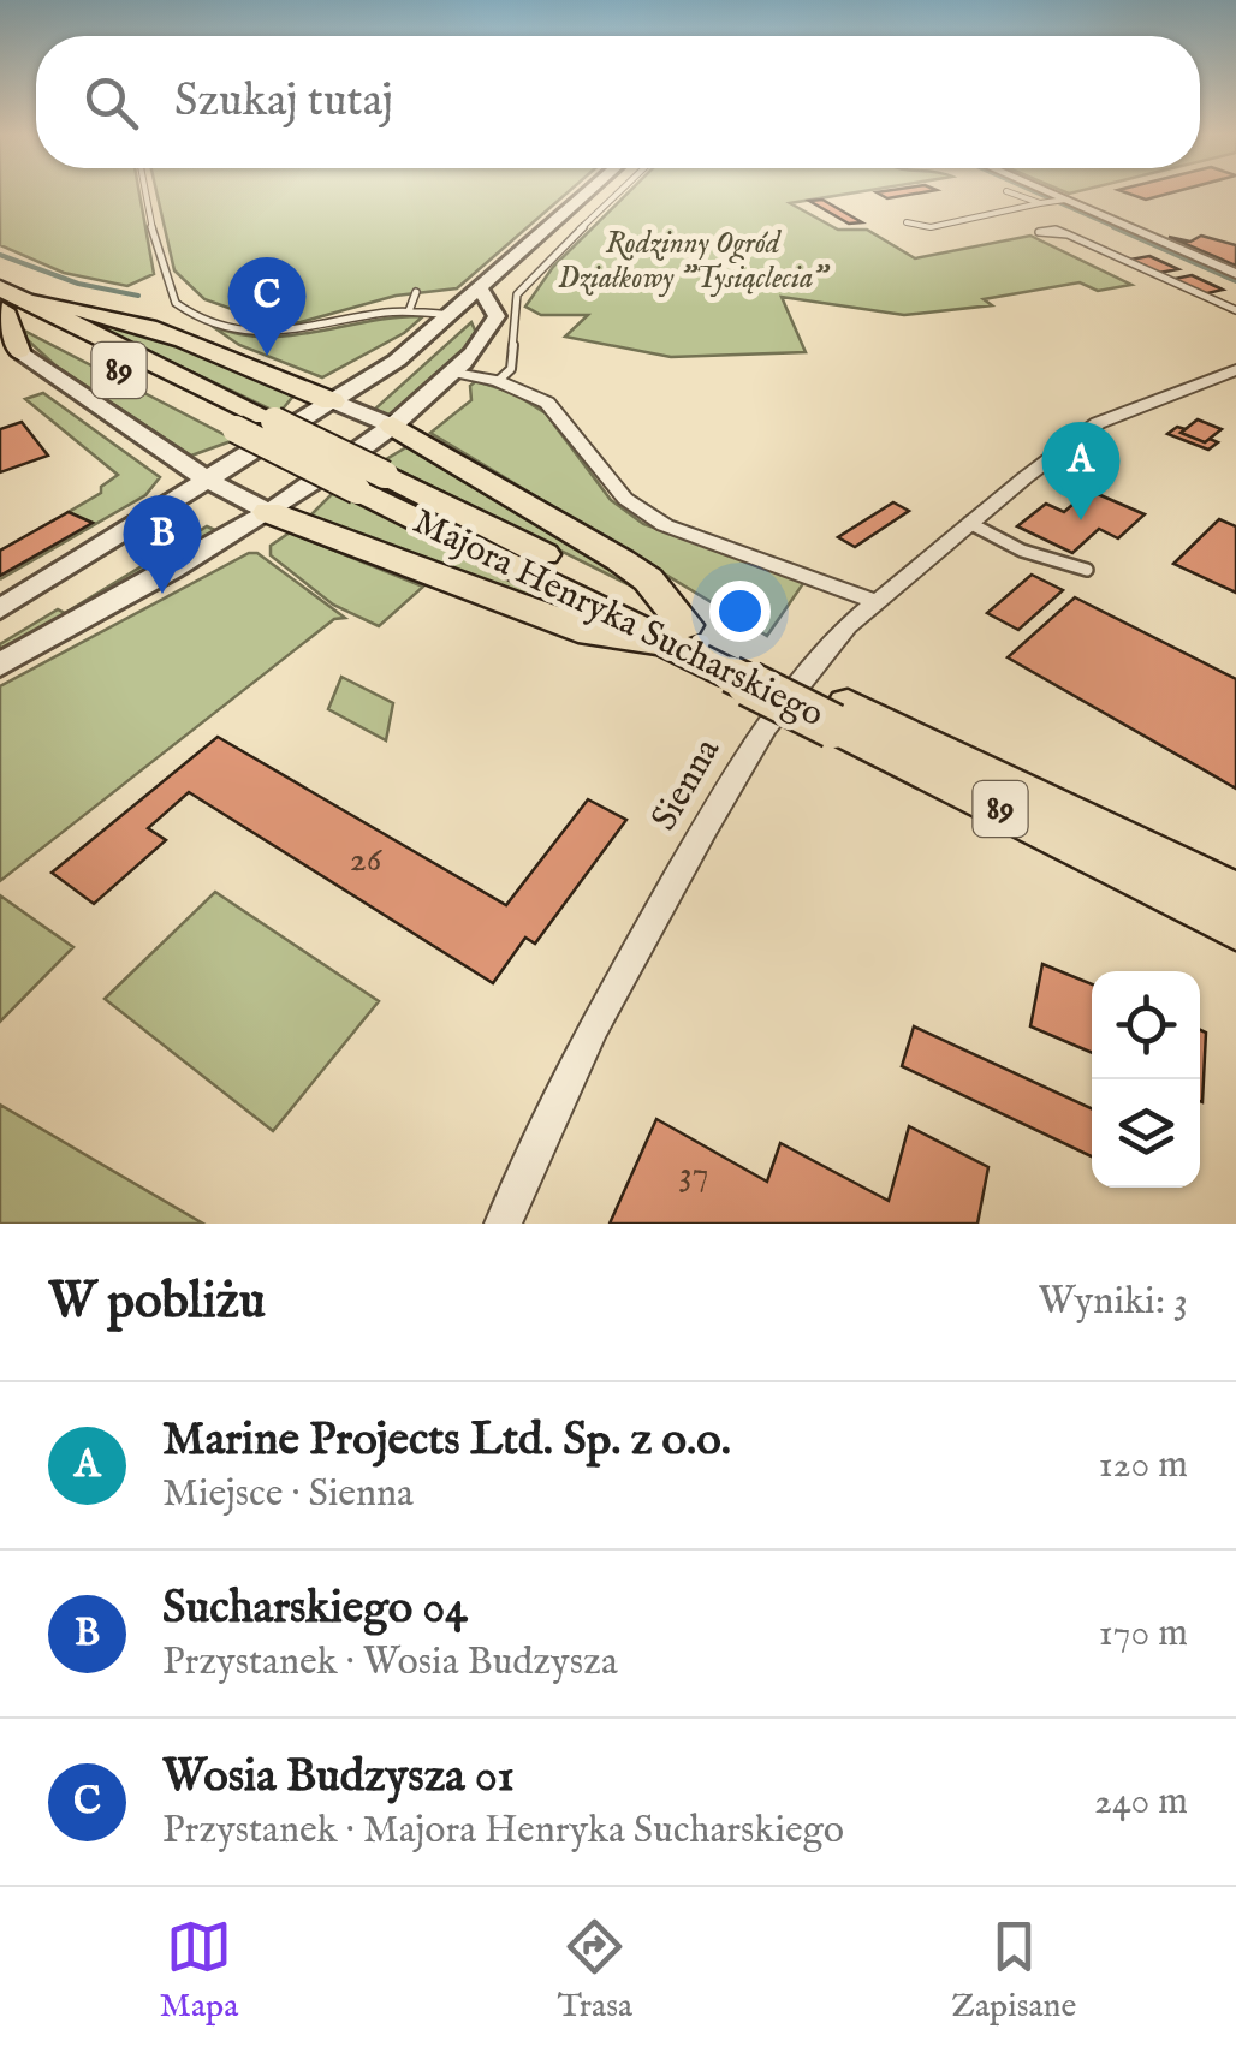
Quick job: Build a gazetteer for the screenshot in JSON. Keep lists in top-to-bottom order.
{
  "streets": {
    "highway": ["89", "Majora Henryka Sucharskiego"],
    "street": ["Sienna"]
  },
  "parks": ["Rodzinny Ogród Działkowy \"Tysiąclecia\""],
  "house_numbers": ["26", "37"],
  "page": {
    "search": "Szukaj tutaj",
    "pins": ["C", "A", "B"],
    "heading": ["W pobliżu", "Wyniki: 3"],
    "list": [
      {
        "mark": "A",
        "name": "Marine Projects Ltd. Sp. z o.o.",
        "note": "Miejsce · Sienna",
        "value": "120 m"
      },
      {
        "mark": "B",
        "name": "Sucharskiego 04",
        "note": "Przystanek · Wosia Budzysza",
        "value": "170 m"
      },
      {
        "mark": "C",
        "name": "Wosia Budzysza 01",
        "note": "Przystanek · Majora Henryka Sucharskiego",
        "value": "240 m"
      }
    ],
    "nav": ["Mapa", "Trasa", "Zapisane"]
  }
}
